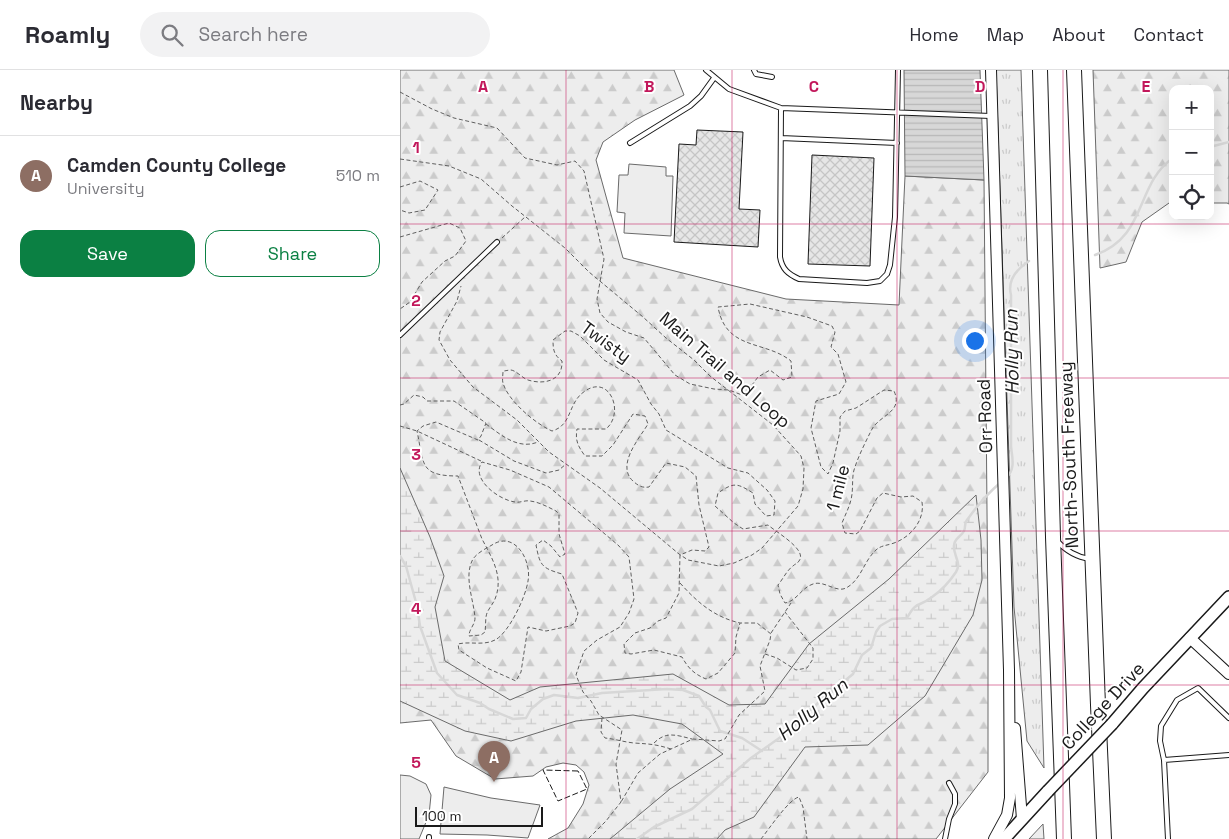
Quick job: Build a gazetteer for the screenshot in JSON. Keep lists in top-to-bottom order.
{
  "streets": {
    "highway": ["North-South Freeway"],
    "main road": ["College Drive"],
    "street": ["Orr Road"],
    "path": ["Twisty", "Main Trail and Loop", "1 mile"]
  },
  "crossings": [
    ["Twisty", "Main Trail and Loop"],
    ["Main Trail and Loop", "1 mile"],
    ["Orr Road", "College Drive"]
  ],
  "water": ["Holly Run"],
  "scale_bar": "100 m",
  "page": {
    "header": "Roamly",
    "search": "Search here",
    "nav": [
      "Home",
      "Map",
      "About",
      "Contact"
    ],
    "heading": "Nearby",
    "map_buttons": ["+", "−"],
    "list": [
      {
        "mark": "A",
        "name": "Camden County College",
        "note": "University",
        "value": "510 m"
      }
    ],
    "buttons": ["Save", "Share"],
    "pins": "A",
    "scale": "100 m"
  },
  "grid": {
    "columns": [
      "A",
      "B",
      "C",
      "D",
      "E"
    ],
    "rows": [
      "1",
      "2",
      "3",
      "4",
      "5"
    ]
  }
}
